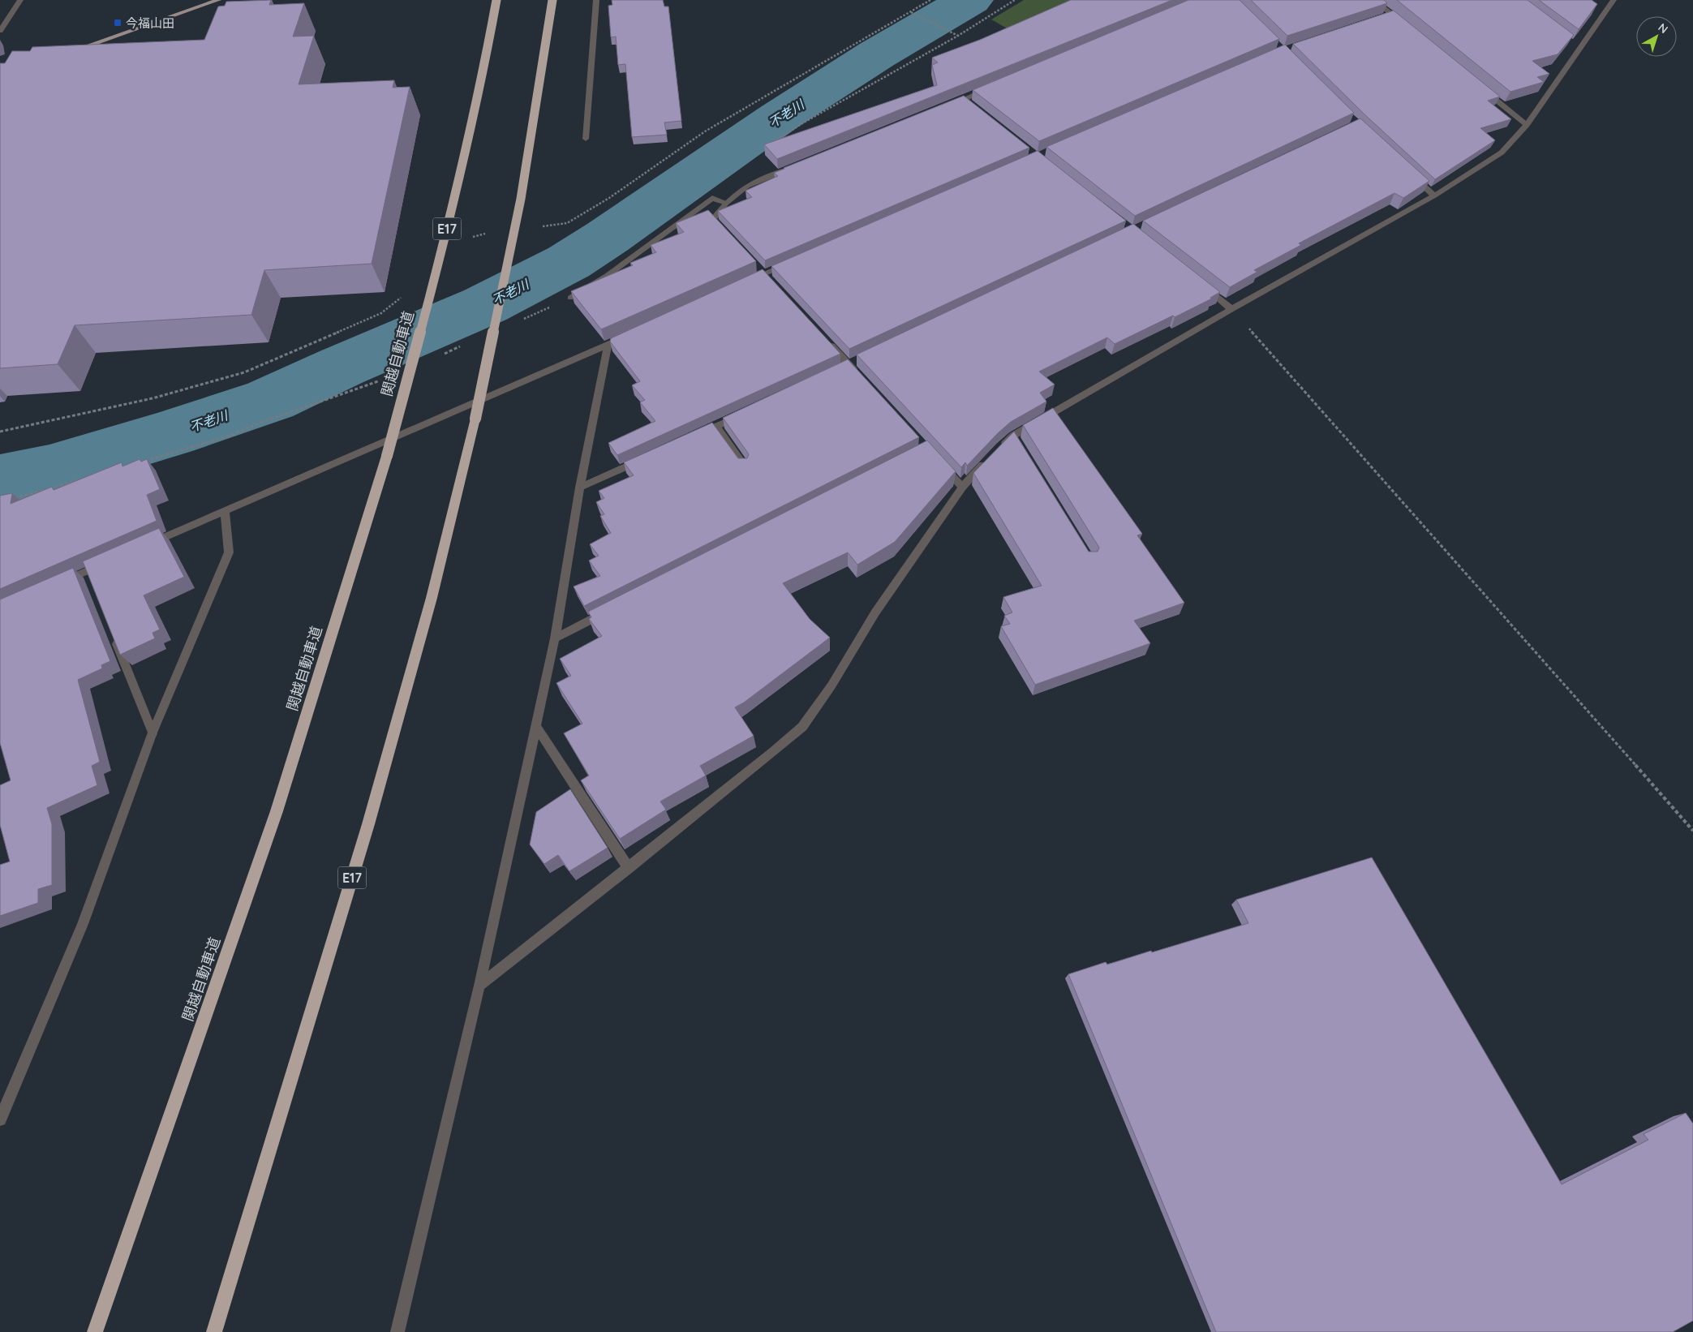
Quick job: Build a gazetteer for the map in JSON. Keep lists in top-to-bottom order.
{
  "streets": {
    "highway": ["E17", "関越自動車道"]
  },
  "water": ["不老川"],
  "places": {
    "transit": ["今福山田"]
  },
  "north": "top right"
}
